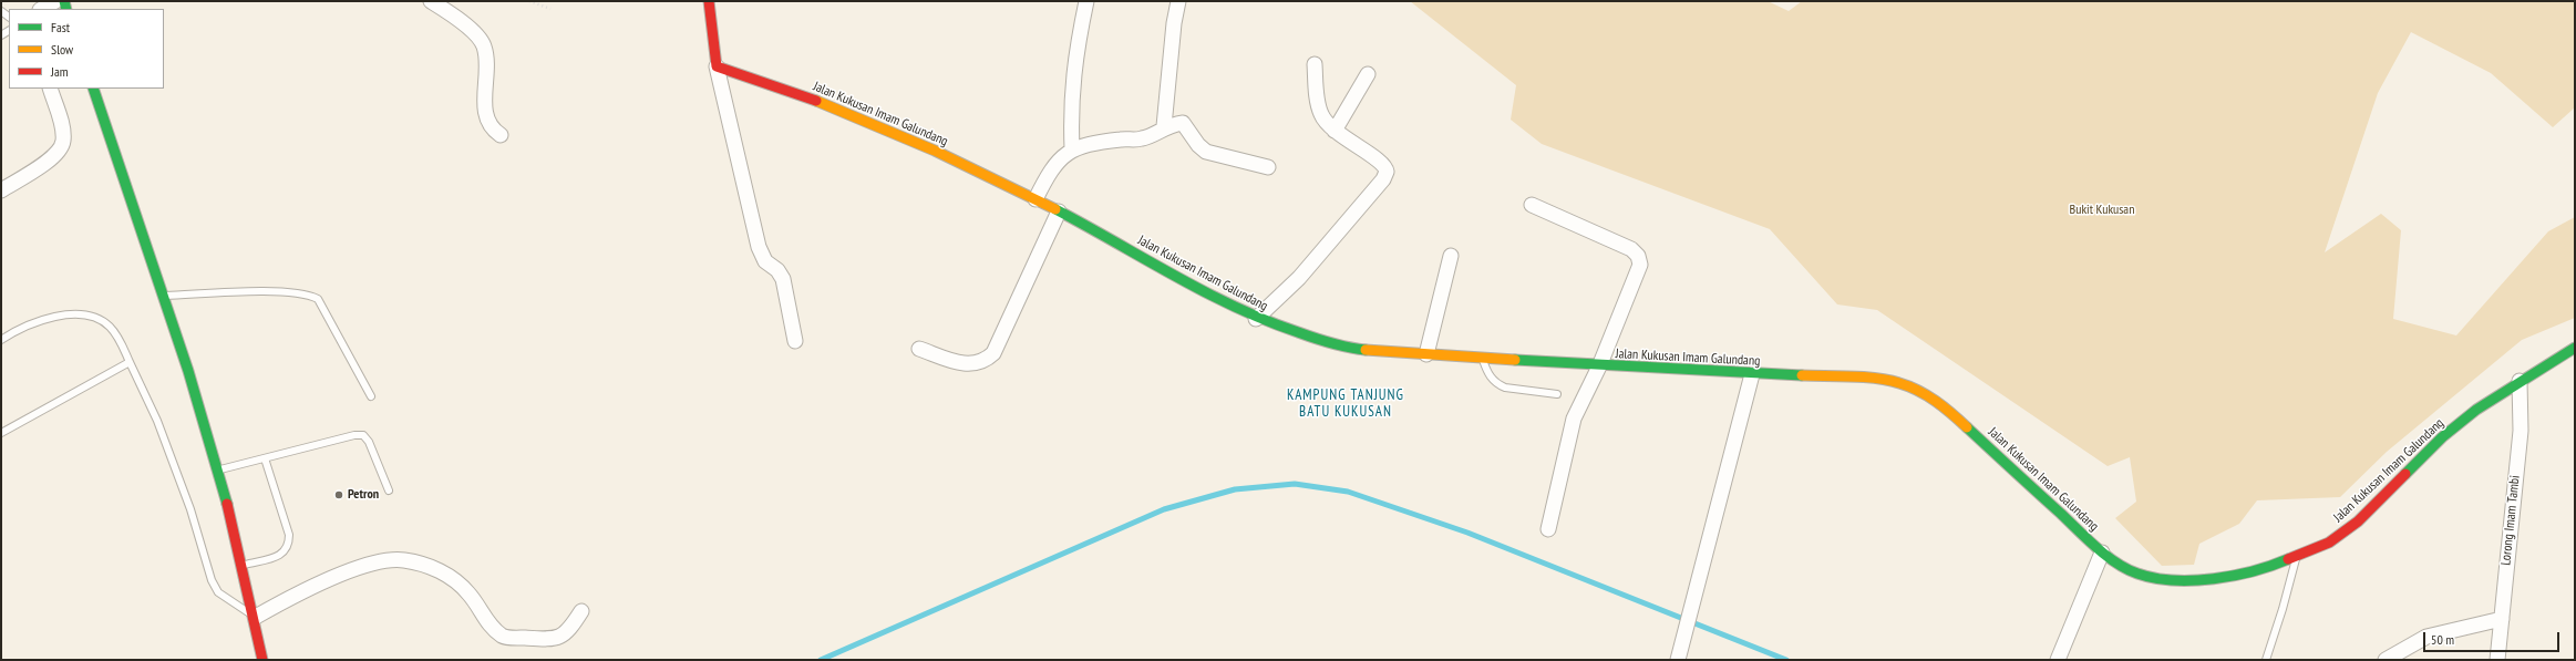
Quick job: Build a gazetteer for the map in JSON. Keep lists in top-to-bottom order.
{
  "streets": {
    "street": ["Jalan Kukusan Imam Galundang", "Lorong Imam Tambi"]
  },
  "crossings": [
    ["Jalan Kukusan Imam Galundang", "Lorong Imam Tambi"]
  ],
  "districts": ["KAMPUNG TANJUNG BATU KUKUSAN"],
  "parks": ["Bukit Kukusan"],
  "places": ["Petron"],
  "legend": ["Fast", "Slow", "Jam"],
  "scale_bar": "50 m"
}
